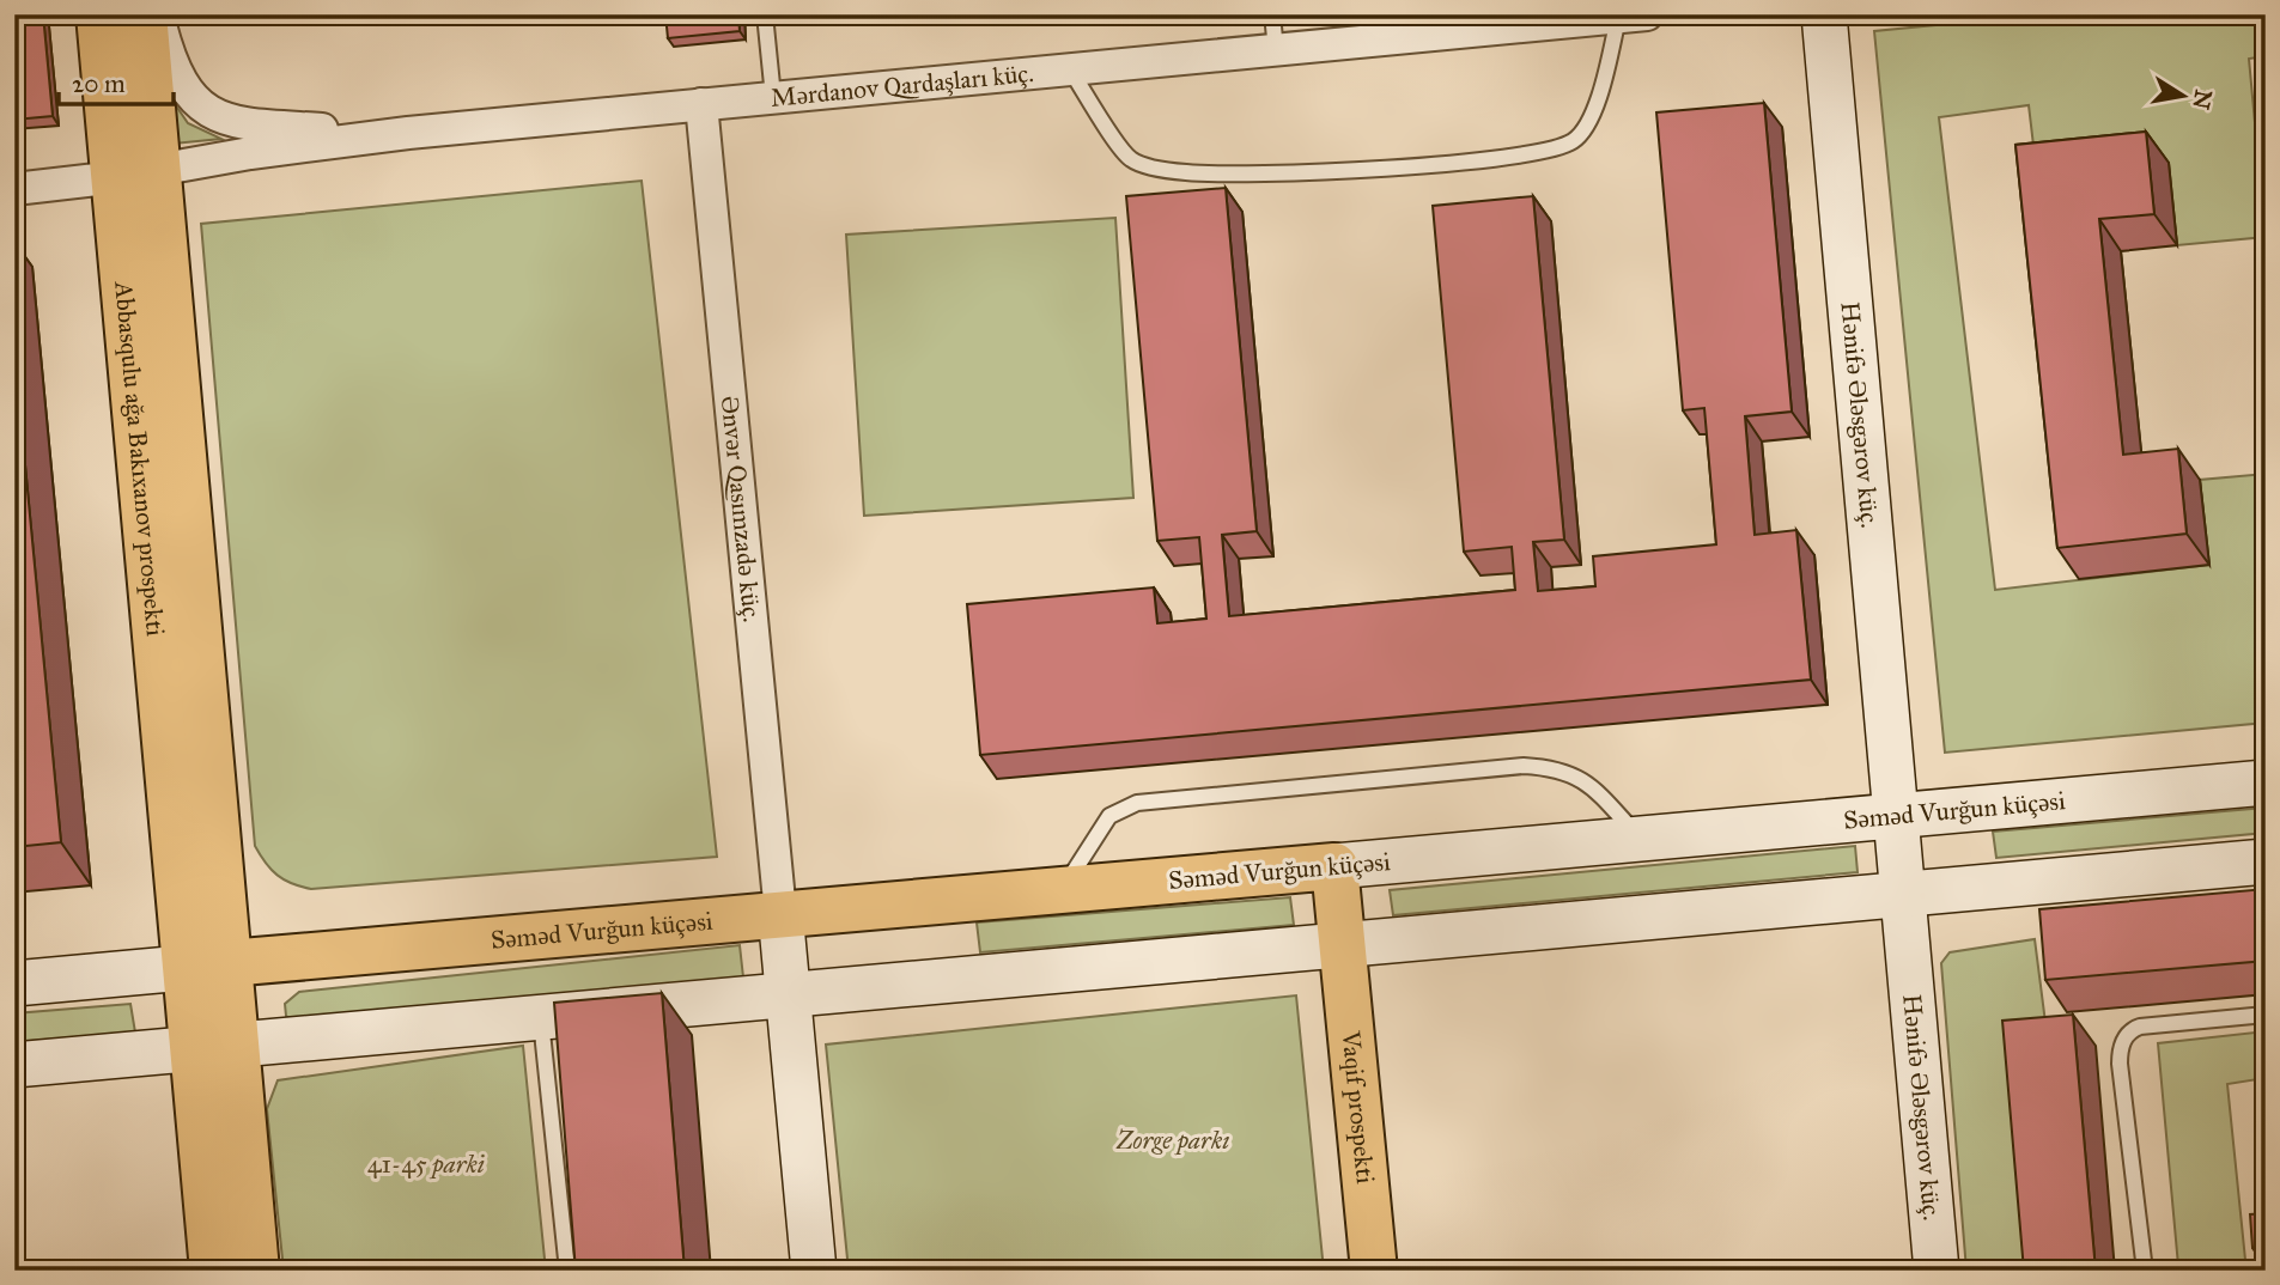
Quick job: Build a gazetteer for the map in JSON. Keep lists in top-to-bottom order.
{
  "streets": {
    "main road": [
      "Hənifə Ələsgərov küç.",
      "Abbasqulu ağa Bakıxanov prospekti",
      "Səməd Vurğun küçəsi",
      "Vaqif prospekti"
    ],
    "street": ["Mərdanov Qardaşları küç.", "Ənvər Qasımzadə küç."]
  },
  "crossings": [
    ["Mərdanov Qardaşları küç.", "Abbasqulu ağa Bakıxanov prospekti"],
    ["Mərdanov Qardaşları küç.", "Ənvər Qasımzadə küç."],
    ["Hənifə Ələsgərov küç.", "Səməd Vurğun küçəsi"],
    ["Abbasqulu ağa Bakıxanov prospekti", "Səməd Vurğun küçəsi"],
    ["Ənvər Qasımzadə küç.", "Səməd Vurğun küçəsi"],
    ["Səməd Vurğun küçəsi", "Vaqif prospekti"]
  ],
  "parks": ["Zorge parkı", "41-45 parki"],
  "scale_bar": "20 m",
  "north": "right"
}
